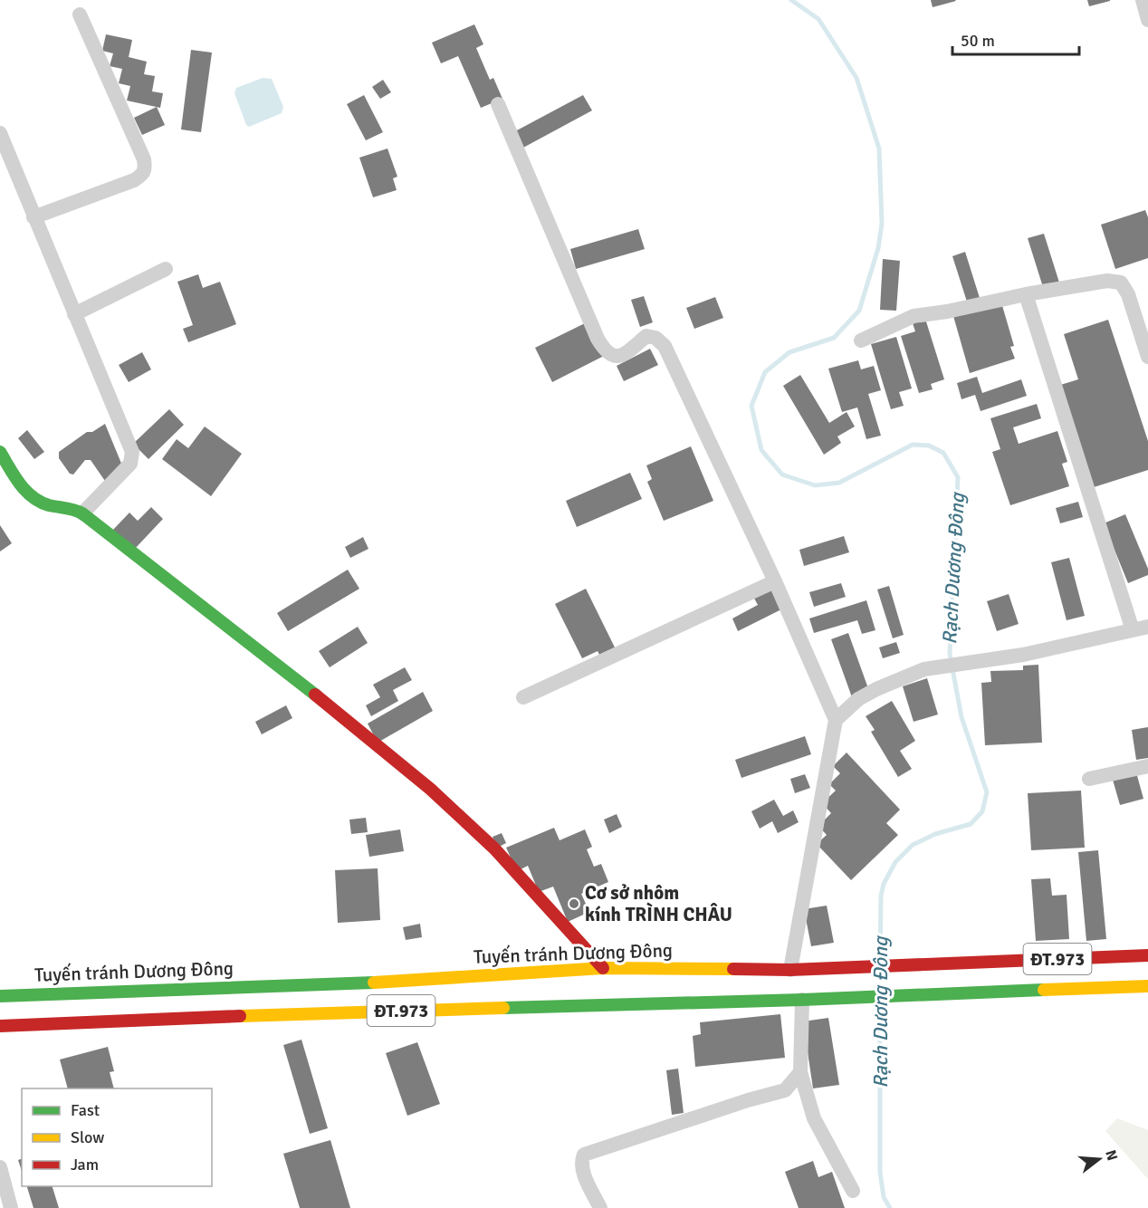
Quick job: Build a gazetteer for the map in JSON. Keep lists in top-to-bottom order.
{
  "streets": {
    "main road": ["Tuyến tránh Dương Đông", "ĐT.973"]
  },
  "water": ["Rạch Dương Đông"],
  "places": ["Cơ sở nhôm kính TRÌNH CHÂU"],
  "legend": ["Fast", "Slow", "Jam"],
  "scale_bar": "50 m",
  "north": "right"
}
